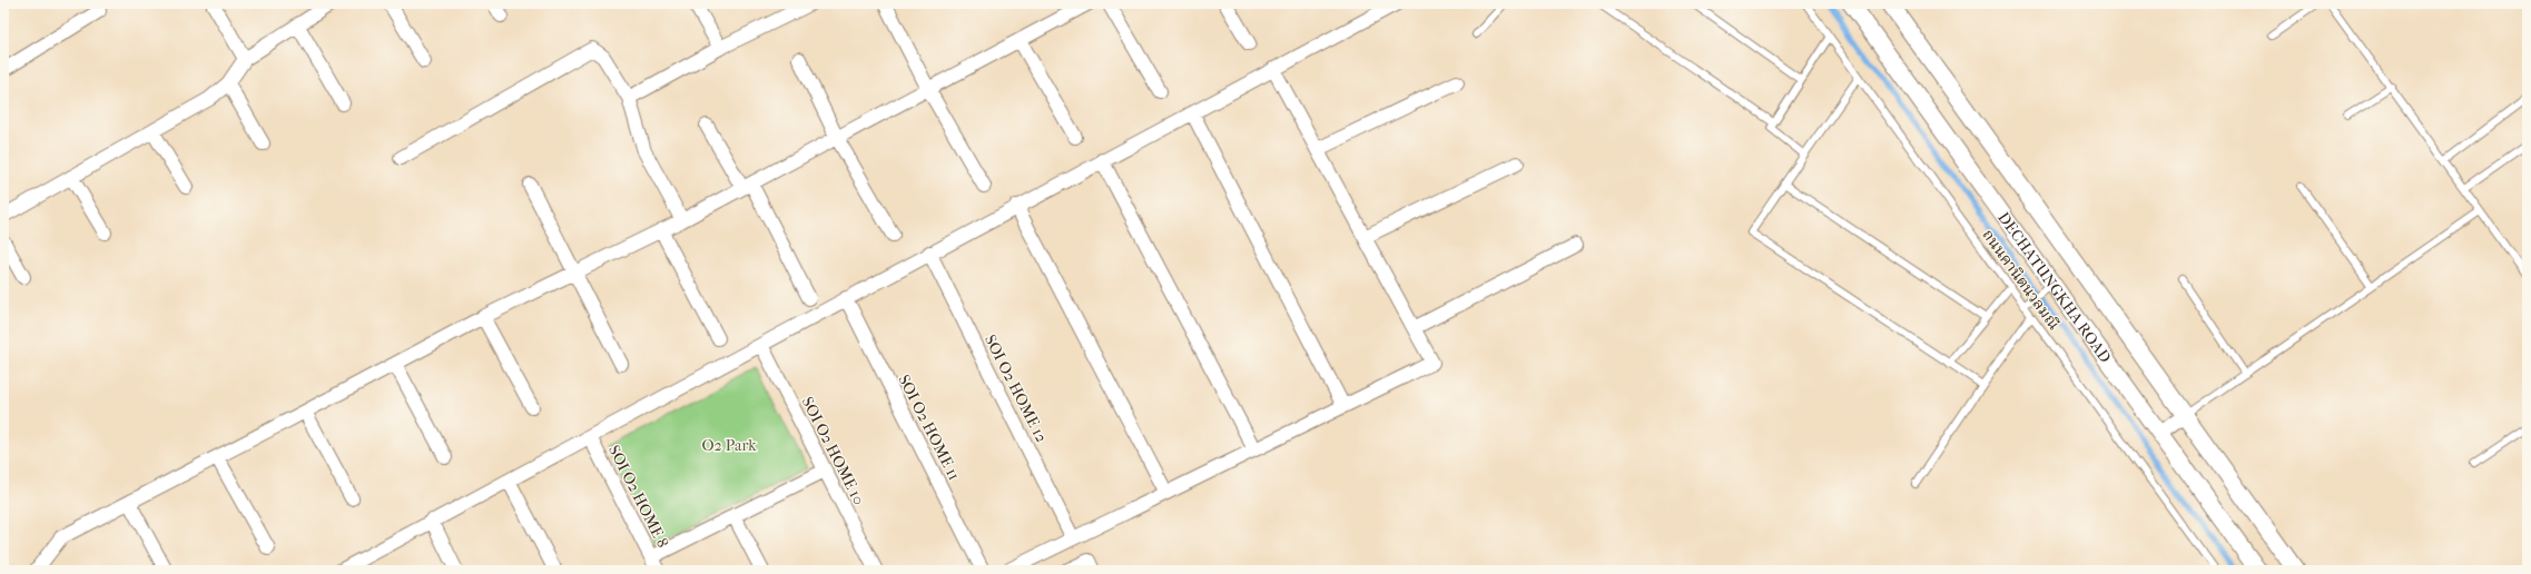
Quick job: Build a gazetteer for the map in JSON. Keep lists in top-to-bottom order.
{
  "streets": {
    "street": [
      "DECHATUNGKHA ROAD",
      "SOI O2 HOME 12",
      "SOI O2 HOME 11",
      "SOI O2 HOME 10",
      "SOI O2 HOME 8"
    ],
    "lane": ["ถนนคานิตนวลมณี"]
  },
  "parks": ["O2 Park"]
}
